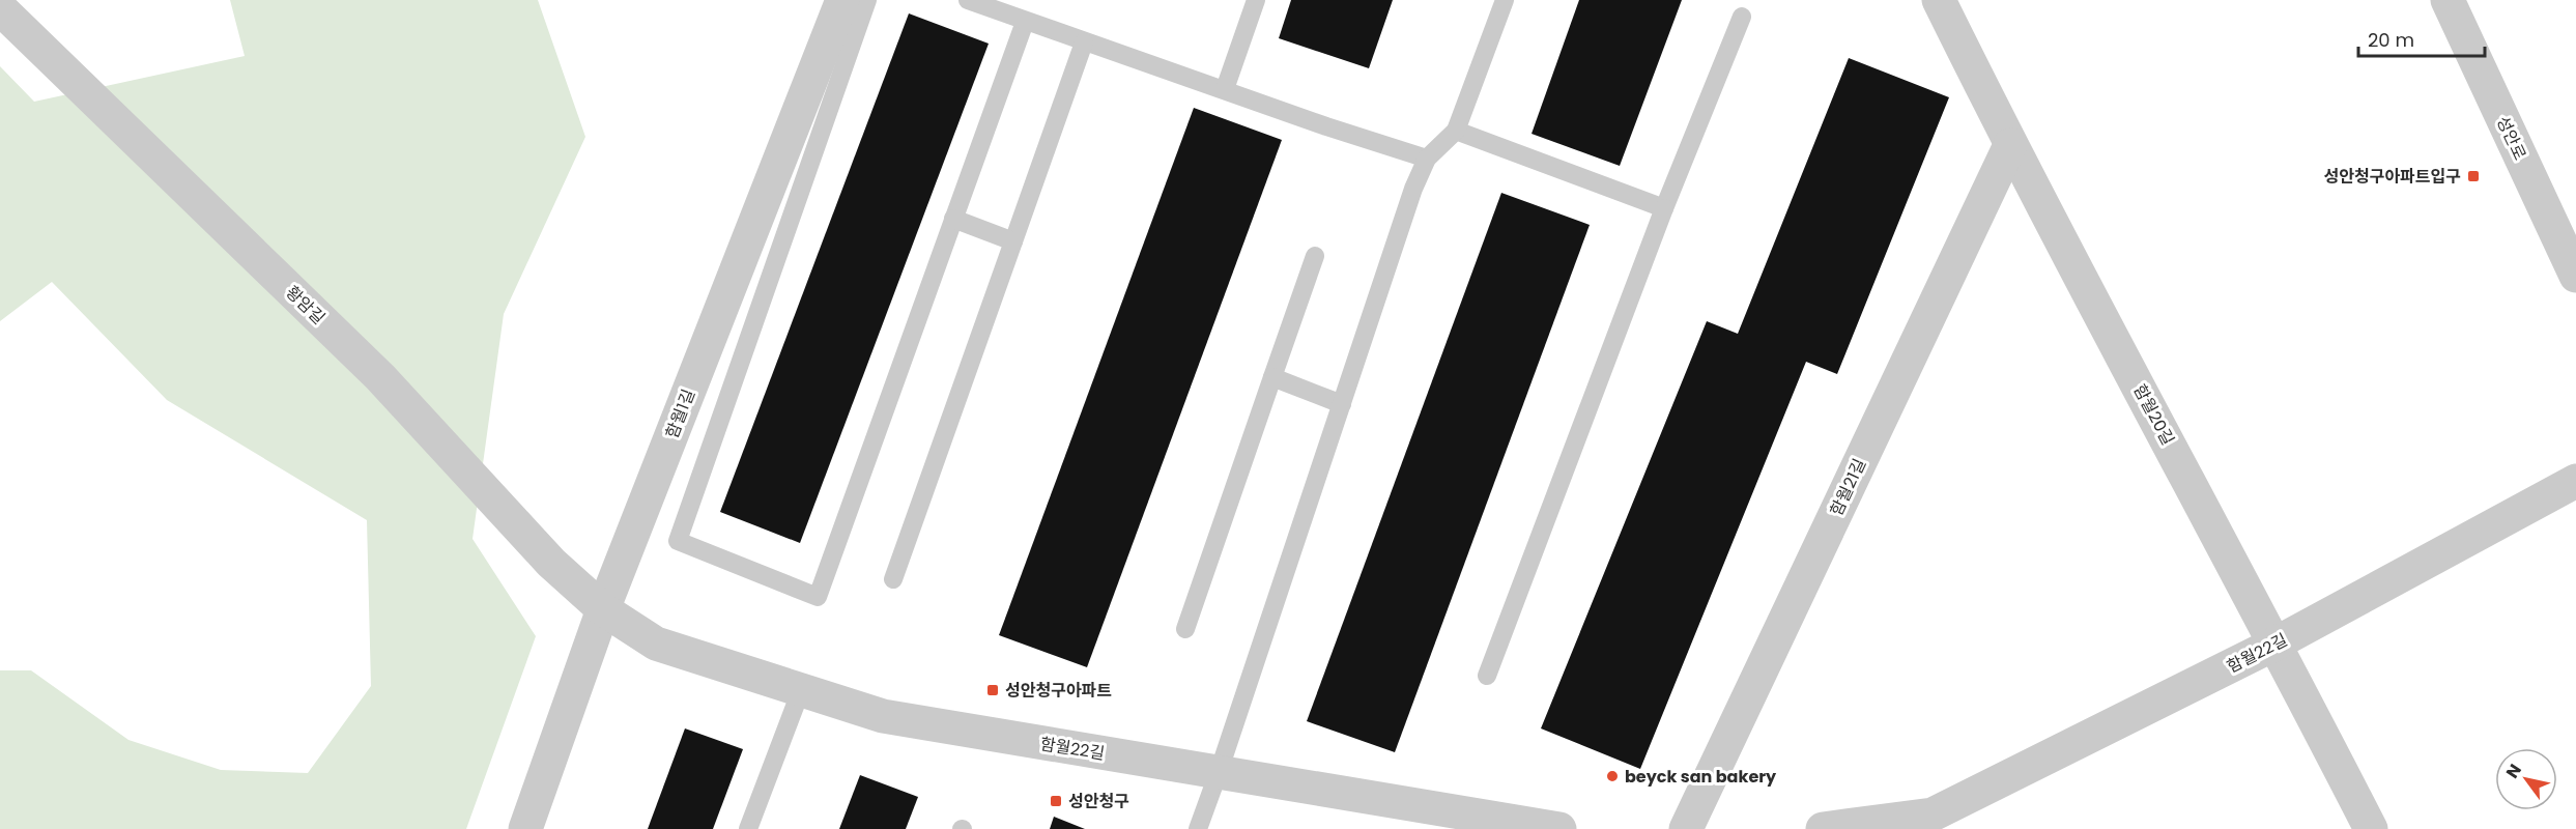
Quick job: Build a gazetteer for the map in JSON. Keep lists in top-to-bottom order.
{
  "streets": {
    "street": [
      "성안로",
      "황암길",
      "함월1길",
      "함월20길",
      "함월21길",
      "함월22길"
    ]
  },
  "crossings": [
    ["황암길", "함월1길"],
    ["황암길", "함월22길"],
    ["함월1길", "함월22길"],
    ["함월20길", "함월21길"],
    ["함월20길", "함월22길"]
  ],
  "places": {
    "transit": ["성안청구아파트입구", "성안청구아파트", "성안청구"],
    "other": ["beyck san bakery"]
  },
  "scale_bar": "20 m",
  "north": "top left"
}
